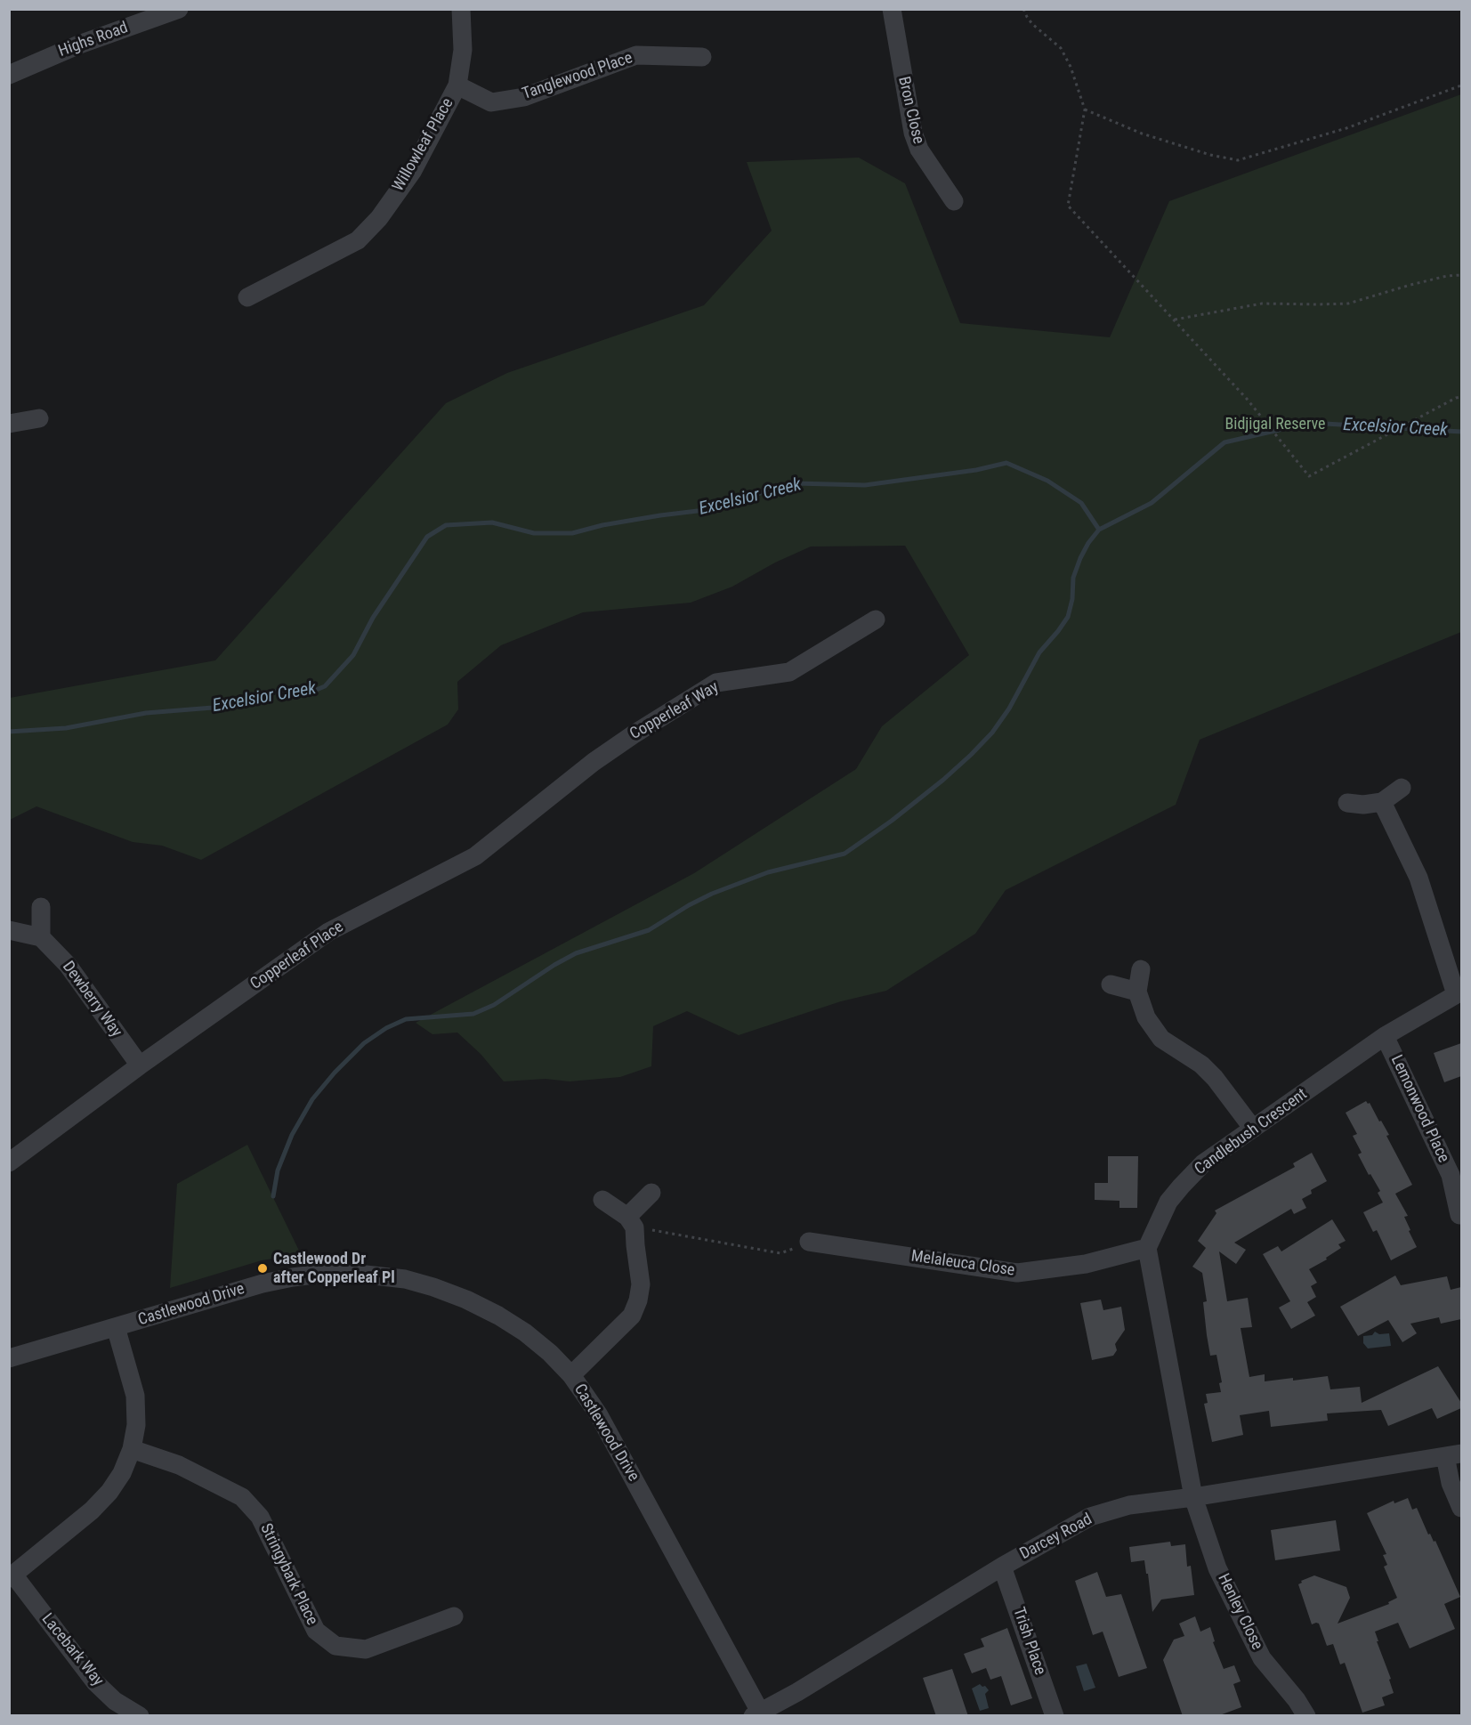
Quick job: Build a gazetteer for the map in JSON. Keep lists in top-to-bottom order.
{
  "streets": {
    "street": [
      "Highs Road",
      "Tanglewood Place",
      "Bron Close",
      "Willowleaf Place",
      "Copperleaf Way",
      "Copperleaf Place",
      "Dewberry Way",
      "Lemonwood Place",
      "Candlebush Crescent",
      "Melaleuca Close",
      "Castlewood Drive",
      "Darcey Road",
      "Stringybark Place",
      "Henley Close",
      "Trish Place",
      "Lacebark Way"
    ]
  },
  "crossings": [
    ["Tanglewood Place", "Willowleaf Place"],
    ["Copperleaf Way", "Copperleaf Place"],
    ["Copperleaf Place", "Dewberry Way"],
    ["Lemonwood Place", "Candlebush Crescent"],
    ["Candlebush Crescent", "Melaleuca Close"],
    ["Castlewood Drive", "Darcey Road"],
    ["Darcey Road", "Henley Close"],
    ["Darcey Road", "Trish Place"]
  ],
  "water": ["Excelsior Creek"],
  "parks": ["Bidjigal Reserve"],
  "places": ["Castlewood Dr after Copperleaf Pl"]
}
